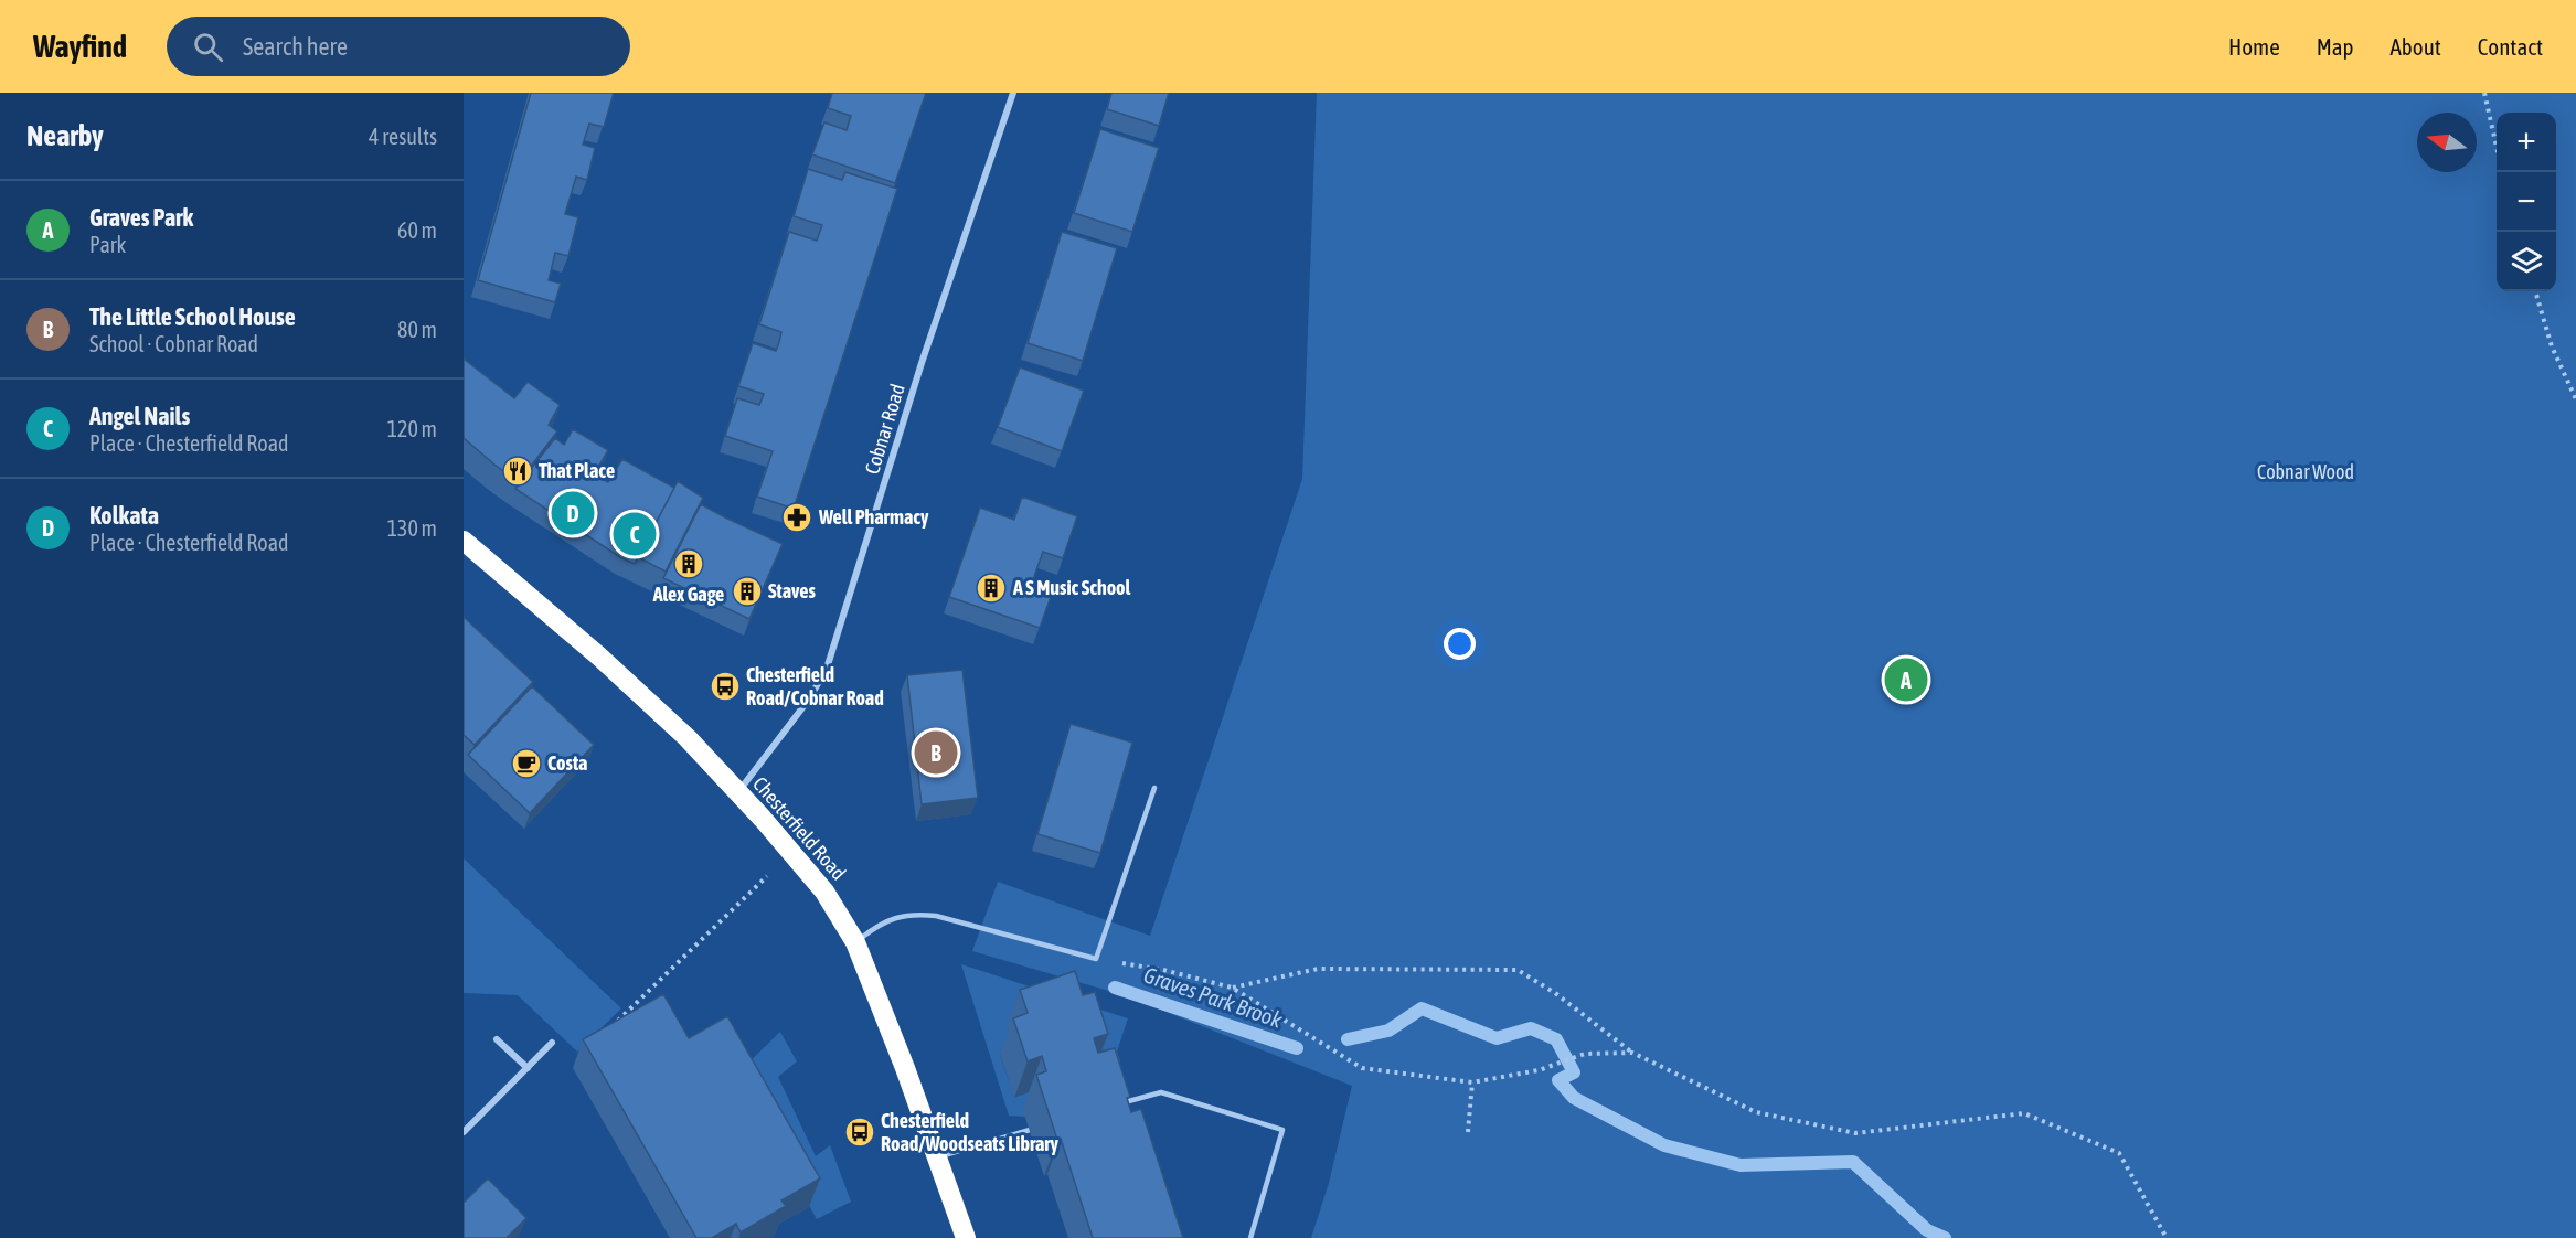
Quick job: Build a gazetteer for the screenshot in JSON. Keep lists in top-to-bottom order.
{
  "streets": {
    "highway": ["Chesterfield Road"],
    "street": ["Cobnar Road"]
  },
  "crossings": [
    ["Cobnar Road", "Chesterfield Road"]
  ],
  "water": ["Graves Park Brook"],
  "parks": ["Cobnar Wood"],
  "places": {
    "restaurant": ["That Place"],
    "pharmacy": ["Well Pharmacy"],
    "building": ["Alex Gage", "A S Music School", "Staves"],
    "bus stop": ["Chesterfield Road/Cobnar Road", "Chesterfield Road/Woodseats Library"],
    "cafe": ["Costa"]
  },
  "north": "left",
  "page": {
    "header": "Wayfind",
    "search": "Search here",
    "nav": [
      "Home",
      "Map",
      "About",
      "Contact"
    ],
    "heading": ["Nearby", "4 results"],
    "map_buttons": ["+", "−"],
    "list": [
      {
        "mark": "A",
        "name": "Graves Park",
        "note": "Park",
        "value": "60 m"
      },
      {
        "mark": "B",
        "name": "The Little School House",
        "note": "School · Cobnar Road",
        "value": "80 m"
      },
      {
        "mark": "C",
        "name": "Angel Nails",
        "note": "Place · Chesterfield Road",
        "value": "120 m"
      },
      {
        "mark": "D",
        "name": "Kolkata",
        "note": "Place · Chesterfield Road",
        "value": "130 m"
      }
    ],
    "pins": [
      "D",
      "C",
      "A",
      "B"
    ]
  }
}
